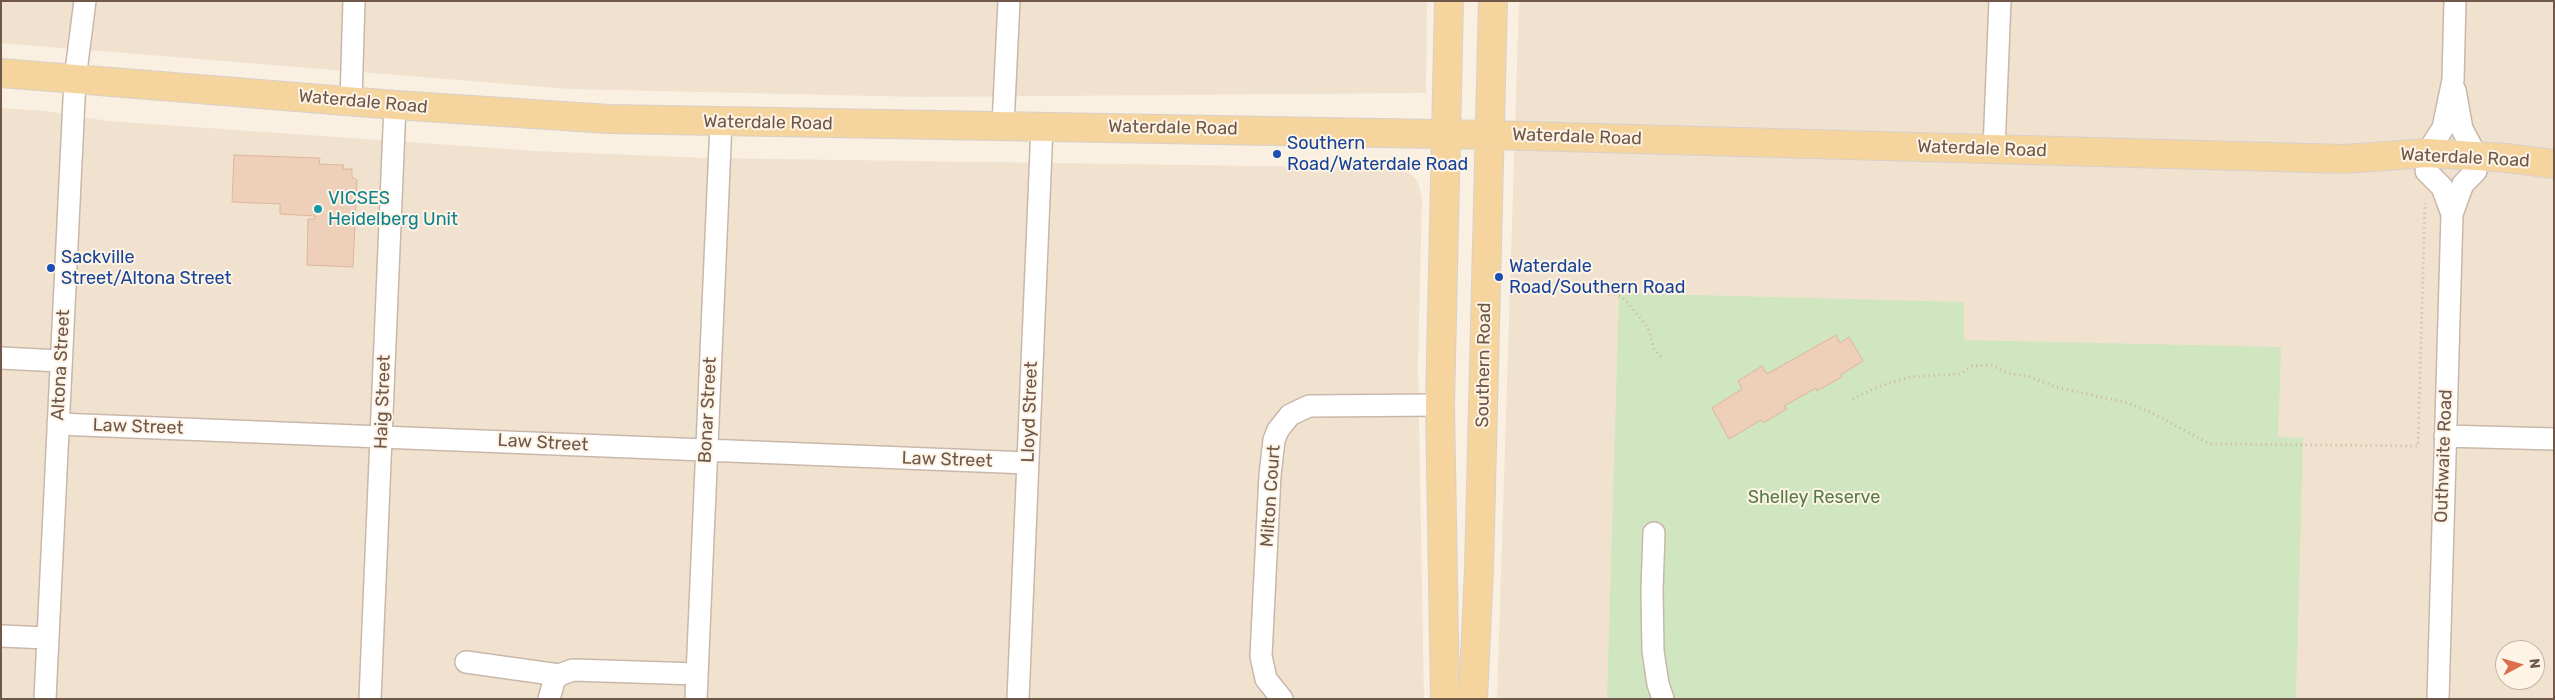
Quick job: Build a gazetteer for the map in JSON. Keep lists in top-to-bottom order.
{
  "streets": {
    "main road": ["Waterdale Road", "Southern Road"],
    "street": [
      "Altona Street",
      "Haig Street",
      "Bonar Street",
      "Lloyd Street",
      "Law Street",
      "Outhwaite Road",
      "Milton Court"
    ]
  },
  "crossings": [
    ["Waterdale Road", "Altona Street"],
    ["Waterdale Road", "Southern Road"],
    ["Waterdale Road", "Haig Street"],
    ["Waterdale Road", "Bonar Street"],
    ["Waterdale Road", "Lloyd Street"],
    ["Waterdale Road", "Outhwaite Road"],
    ["Altona Street", "Law Street"],
    ["Haig Street", "Law Street"],
    ["Bonar Street", "Law Street"],
    ["Lloyd Street", "Law Street"]
  ],
  "parks": ["Shelley Reserve"],
  "places": [
    "Southern Road/Waterdale Road",
    "VICSES Heidelberg Unit",
    "Sackville Street/Altona Street",
    "Waterdale Road/Southern Road"
  ],
  "north": "right"
}
